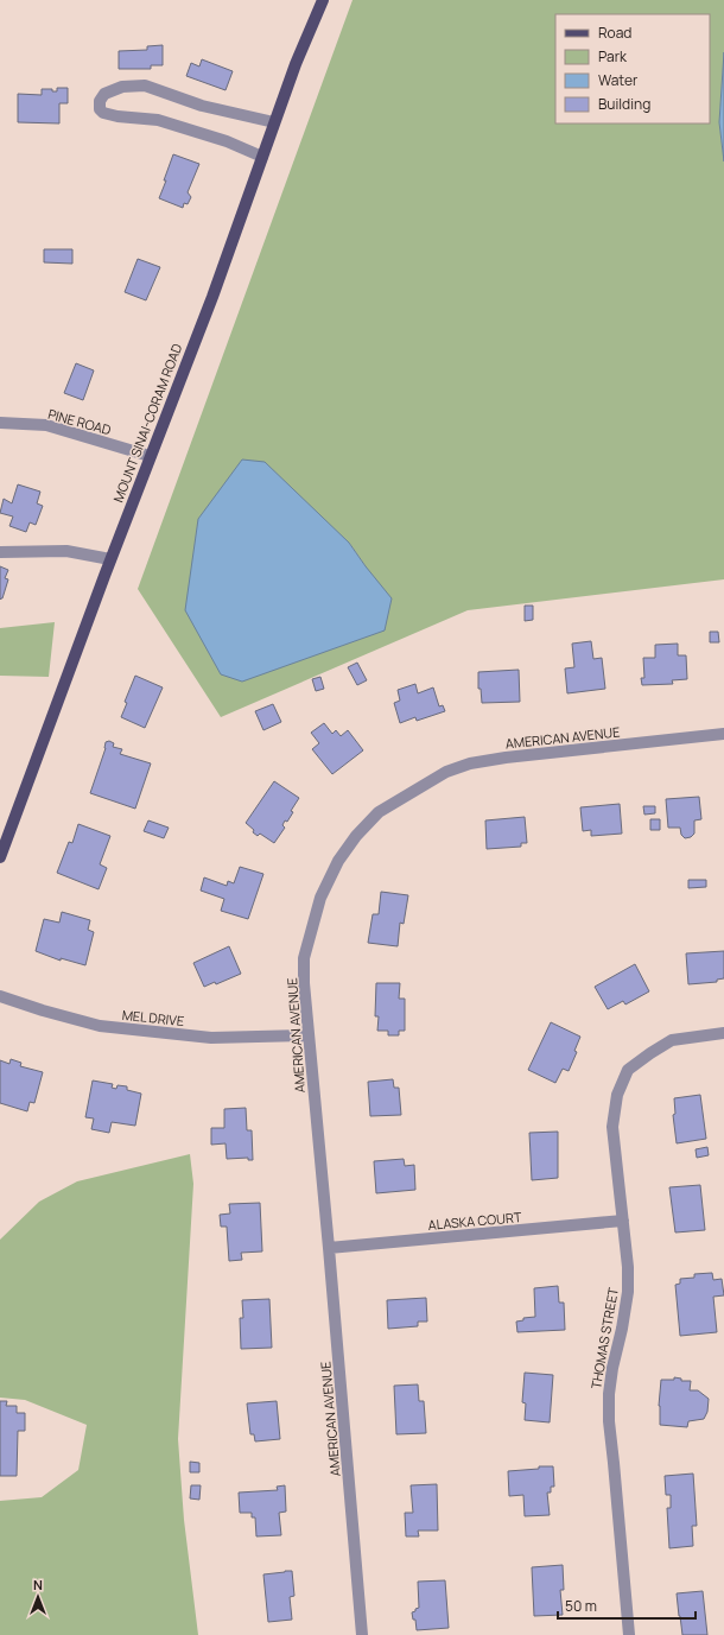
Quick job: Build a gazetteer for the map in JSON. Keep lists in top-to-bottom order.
{
  "streets": {
    "main road": ["MOUNT SINAI-CORAM ROAD"],
    "street": [
      "PINE ROAD",
      "AMERICAN AVENUE",
      "MEL DRIVE",
      "ALASKA COURT",
      "THOMAS STREET"
    ]
  },
  "crossings": [
    ["PINE ROAD", "MOUNT SINAI-CORAM ROAD"],
    ["AMERICAN AVENUE", "MEL DRIVE"],
    ["AMERICAN AVENUE", "ALASKA COURT"],
    ["ALASKA COURT", "THOMAS STREET"]
  ],
  "legend": [
    "Road",
    "Park",
    "Water",
    "Building"
  ],
  "scale_bar": "50 m",
  "north": "top"
}
